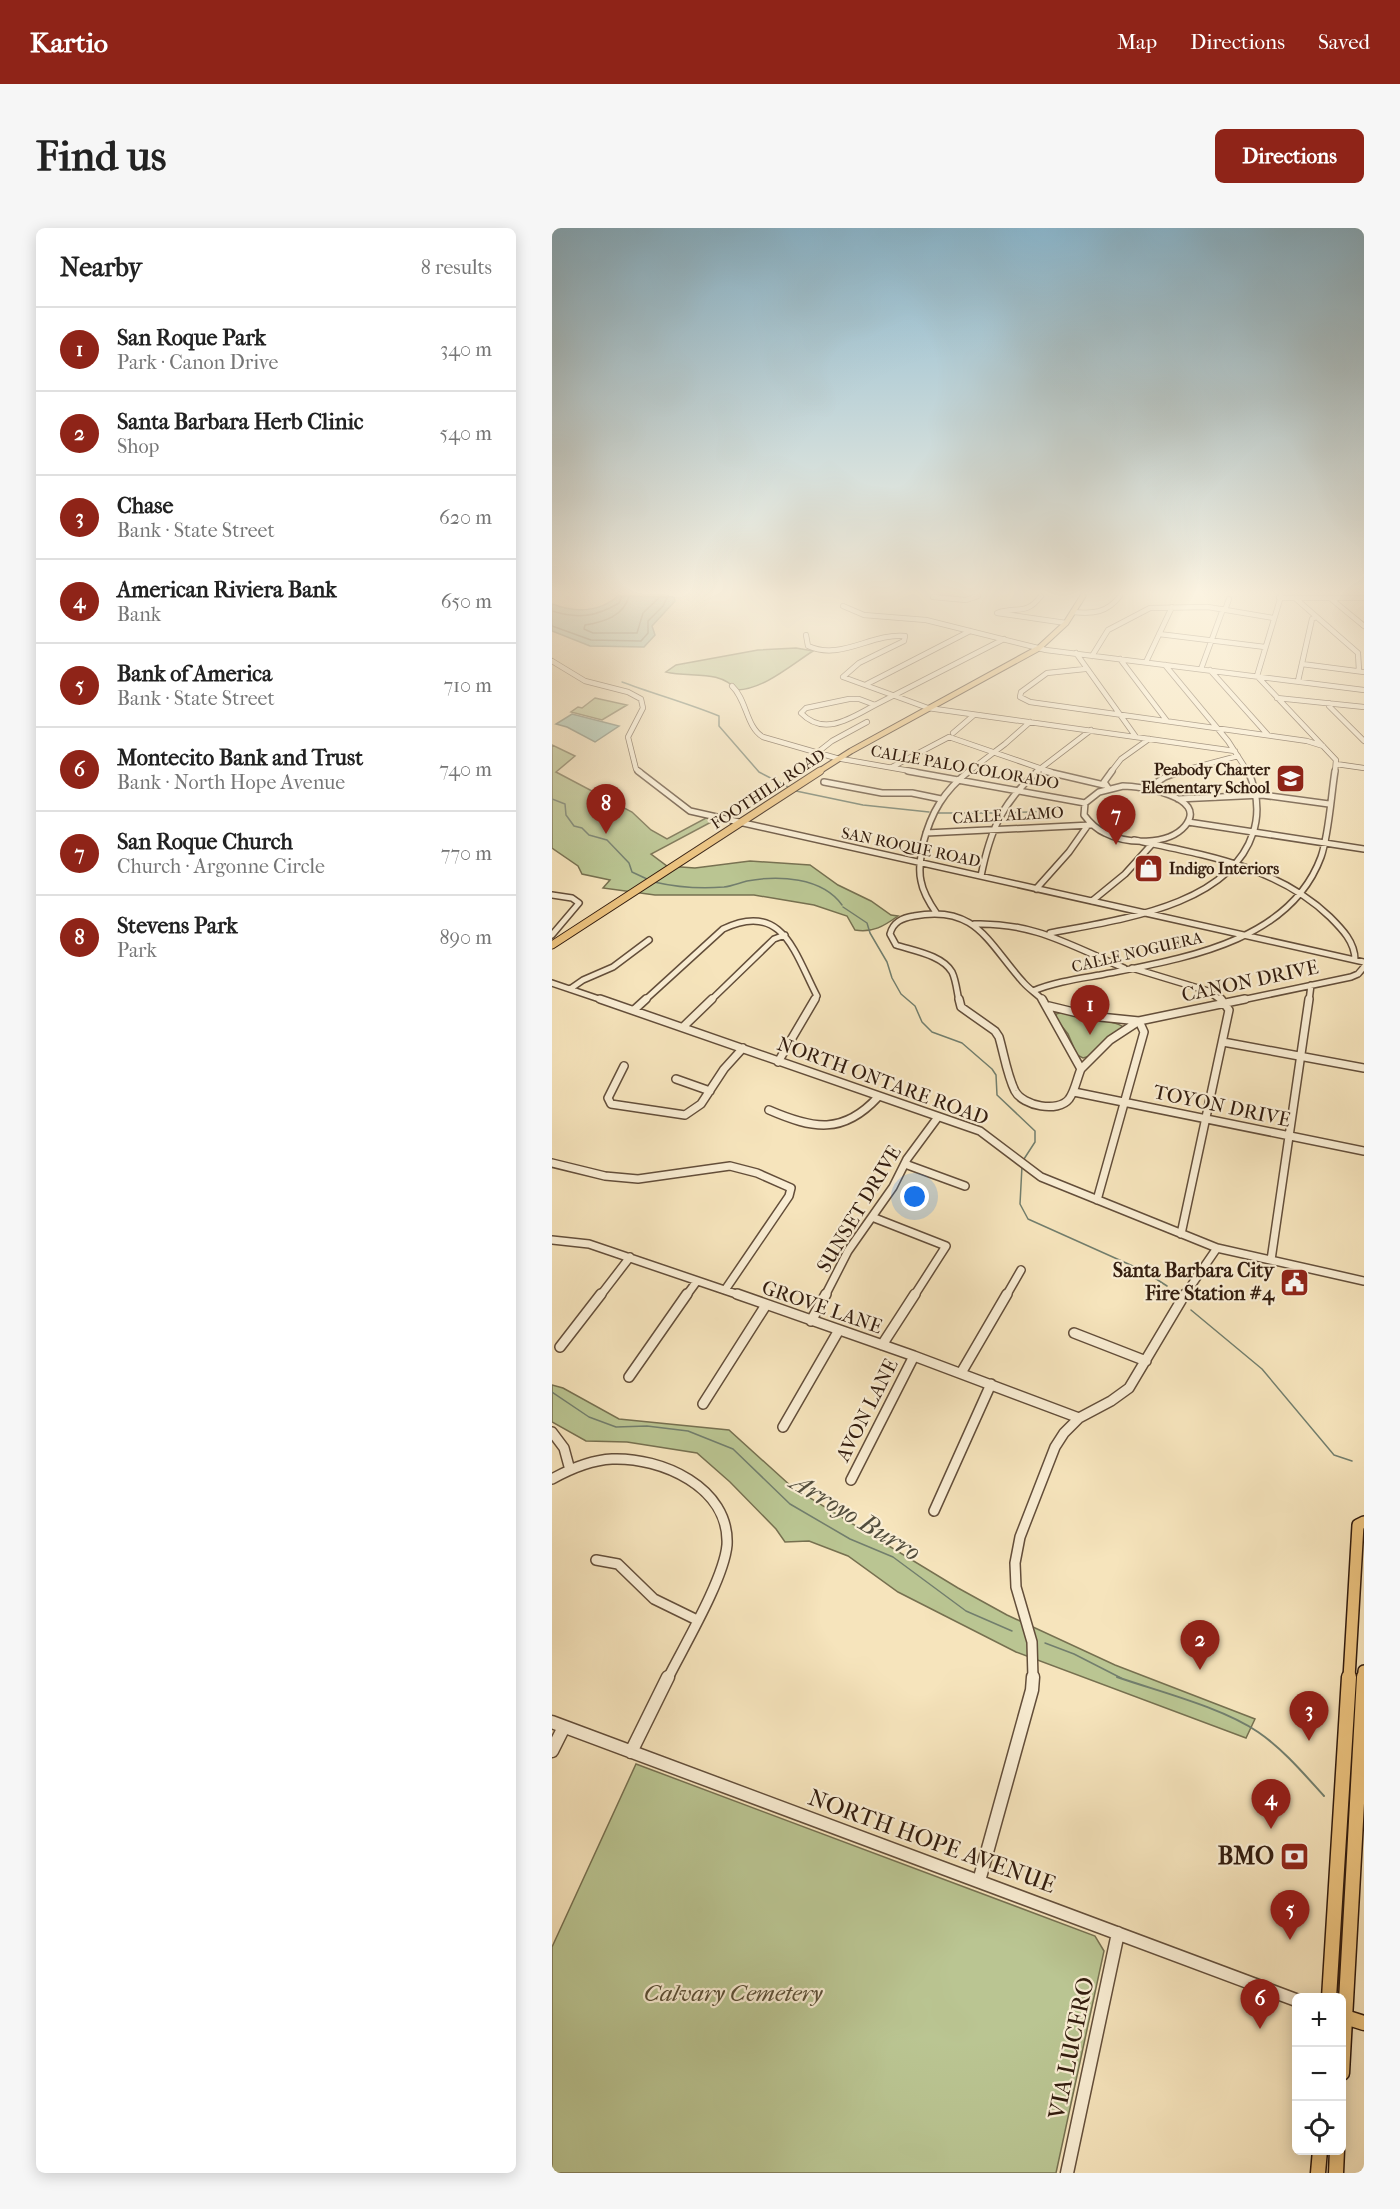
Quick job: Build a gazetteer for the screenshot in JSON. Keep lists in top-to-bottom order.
{
  "streets": {
    "main road": ["FOOTHILL ROAD"],
    "street": [
      "CALLE PALO COLORADO",
      "CALLE ALAMO",
      "SAN ROQUE ROAD",
      "CALLE NOGUERA",
      "CANON DRIVE",
      "NORTH ONTARE ROAD",
      "TOYON DRIVE",
      "SUNSET DRIVE",
      "GROVE LANE",
      "AVON LANE",
      "NORTH HOPE AVENUE",
      "VIA LUCERO"
    ]
  },
  "crossings": [
    ["CALLE PALO COLORADO", "FOOTHILL ROAD"],
    ["FOOTHILL ROAD", "SAN ROQUE ROAD"],
    ["SAN ROQUE ROAD", "CALLE NOGUERA"],
    ["CALLE NOGUERA", "CANON DRIVE"],
    ["CANON DRIVE", "TOYON DRIVE"],
    ["NORTH ONTARE ROAD", "SUNSET DRIVE"],
    ["SUNSET DRIVE", "GROVE LANE"],
    ["GROVE LANE", "AVON LANE"],
    ["NORTH HOPE AVENUE", "VIA LUCERO"]
  ],
  "water": ["Arroyo Burro"],
  "parks": ["Calvary Cemetery"],
  "places": {
    "school or university": ["Peabody Charter Elementary School"],
    "shop": ["Indigo Interiors"],
    "public building": ["Santa Barbara City Fire Station #4"],
    "bank": ["BMO"]
  },
  "page": {
    "header": "Kartio",
    "nav": ["Map", "Directions", "Saved"],
    "buttons": "Directions",
    "title": "Find us",
    "heading": ["Nearby", "8 results"],
    "list": [
      {
        "mark": "1",
        "name": "San Roque Park",
        "note": "Park · Canon Drive",
        "value": "340 m"
      },
      {
        "mark": "2",
        "name": "Santa Barbara Herb Clinic",
        "note": "Shop",
        "value": "540 m"
      },
      {
        "mark": "3",
        "name": "Chase",
        "note": "Bank · State Street",
        "value": "620 m"
      },
      {
        "mark": "4",
        "name": "American Riviera Bank",
        "note": "Bank",
        "value": "650 m"
      },
      {
        "mark": "5",
        "name": "Bank of America",
        "note": "Bank · State Street",
        "value": "710 m"
      },
      {
        "mark": "6",
        "name": "Montecito Bank and Trust",
        "note": "Bank · North Hope Avenue",
        "value": "740 m"
      },
      {
        "mark": "7",
        "name": "San Roque Church",
        "note": "Church · Argonne Circle",
        "value": "770 m"
      },
      {
        "mark": "8",
        "name": "Stevens Park",
        "note": "Park",
        "value": "890 m"
      }
    ],
    "pins": [
      "8",
      "7",
      "1",
      "2",
      "3",
      "4",
      "5",
      "6"
    ],
    "map_buttons": ["+", "−"]
  }
}
